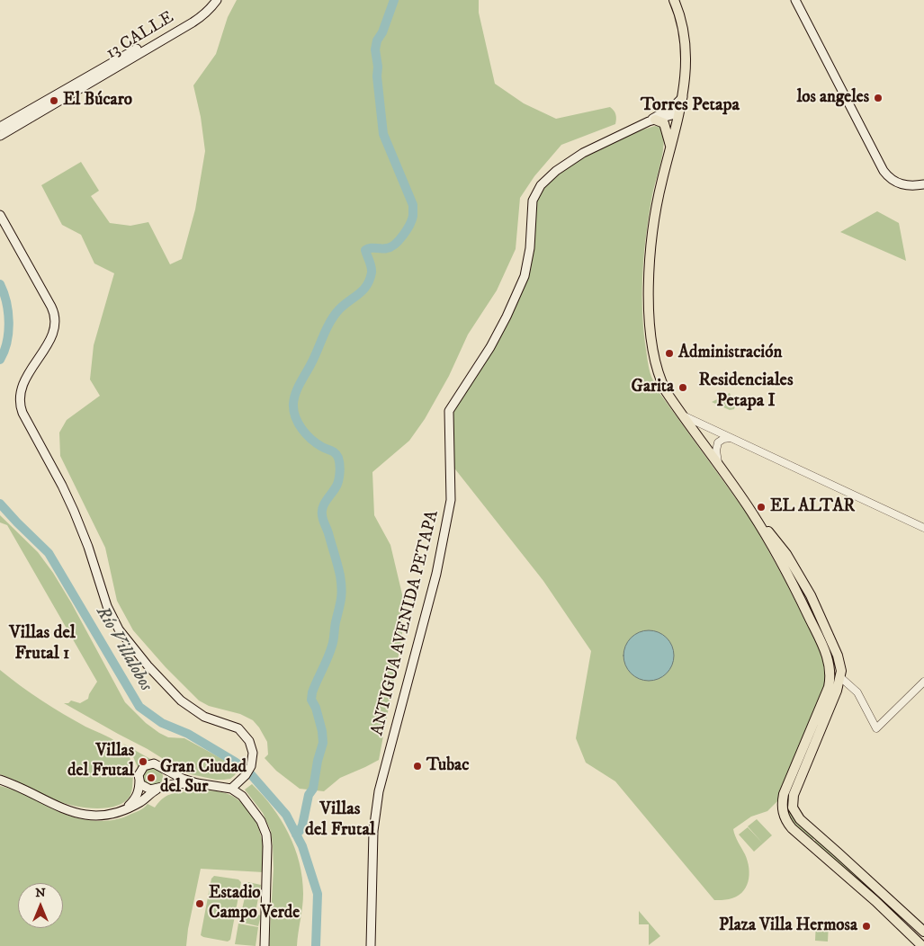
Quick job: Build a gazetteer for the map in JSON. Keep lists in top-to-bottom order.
{
  "streets": {
    "main road": ["13 CALLE", "ANTIGUA AVENIDA PETAPA"]
  },
  "districts": [
    "Torres Petapa",
    "Residenciales Petapa I",
    "Villas del Frutal 1",
    "Villas del Frutal"
  ],
  "water": ["Río Villalobos"],
  "places": [
    "los angeles",
    "El Búcaro",
    "Administración",
    "Garita",
    "EL ALTAR",
    "Villas del Frutal",
    "Tubac",
    "Gran Ciudad del Sur",
    "Estadio Campo Verde",
    "Plaza Villa Hermosa"
  ],
  "north": "top"
}
